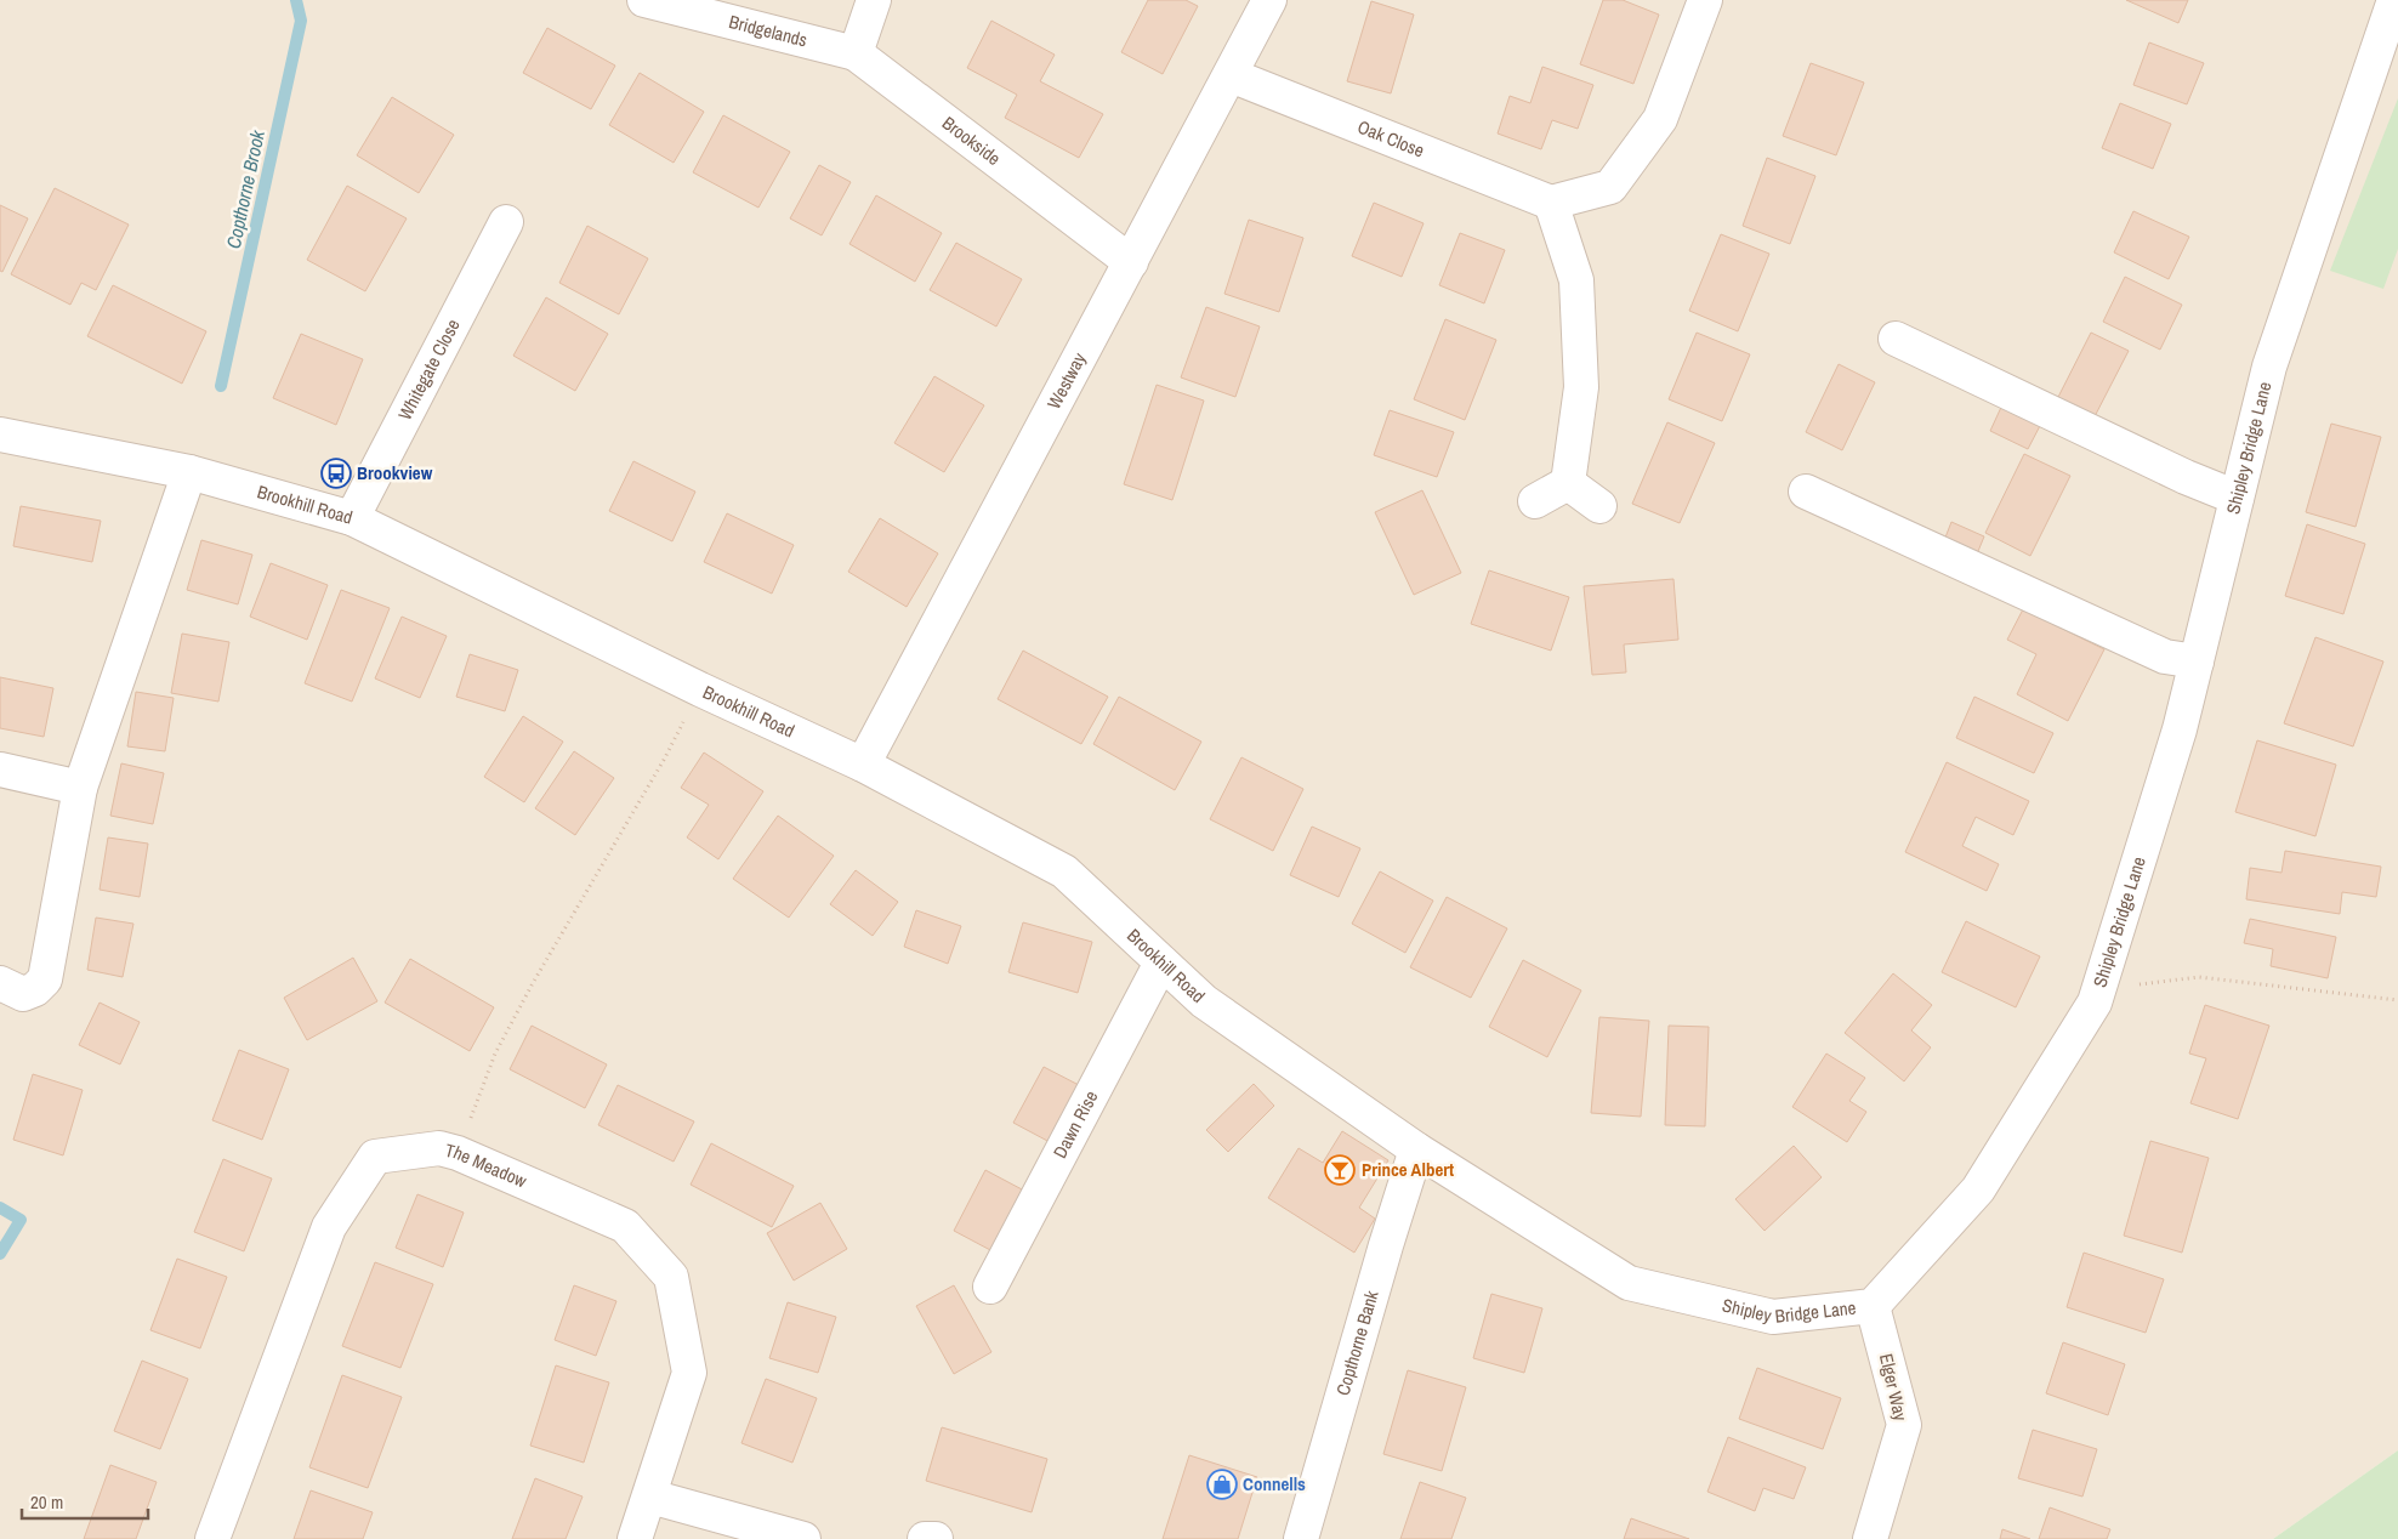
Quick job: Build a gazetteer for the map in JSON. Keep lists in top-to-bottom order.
{
  "streets": {
    "street": [
      "Bridgelands",
      "Oak Close",
      "Brookside",
      "Whitegate Close",
      "Westway",
      "Shipley Bridge Lane",
      "Brookhill Road",
      "Dawn Rise",
      "The Meadow",
      "Copthorne Bank",
      "Elger Way"
    ]
  },
  "crossings": [
    ["Bridgelands", "Brookside"],
    ["Oak Close", "Westway"],
    ["Brookside", "Westway"],
    ["Whitegate Close", "Brookhill Road"],
    ["Westway", "Brookhill Road"],
    ["Shipley Bridge Lane", "Brookhill Road"],
    ["Shipley Bridge Lane", "Copthorne Bank"],
    ["Shipley Bridge Lane", "Elger Way"],
    ["Brookhill Road", "Dawn Rise"],
    ["Brookhill Road", "Copthorne Bank"]
  ],
  "water": ["Copthorne Brook"],
  "places": {
    "bus stop": ["Brookview"],
    "bar": ["Prince Albert"],
    "shop": ["Connells"]
  },
  "scale_bar": "20 m"
}
